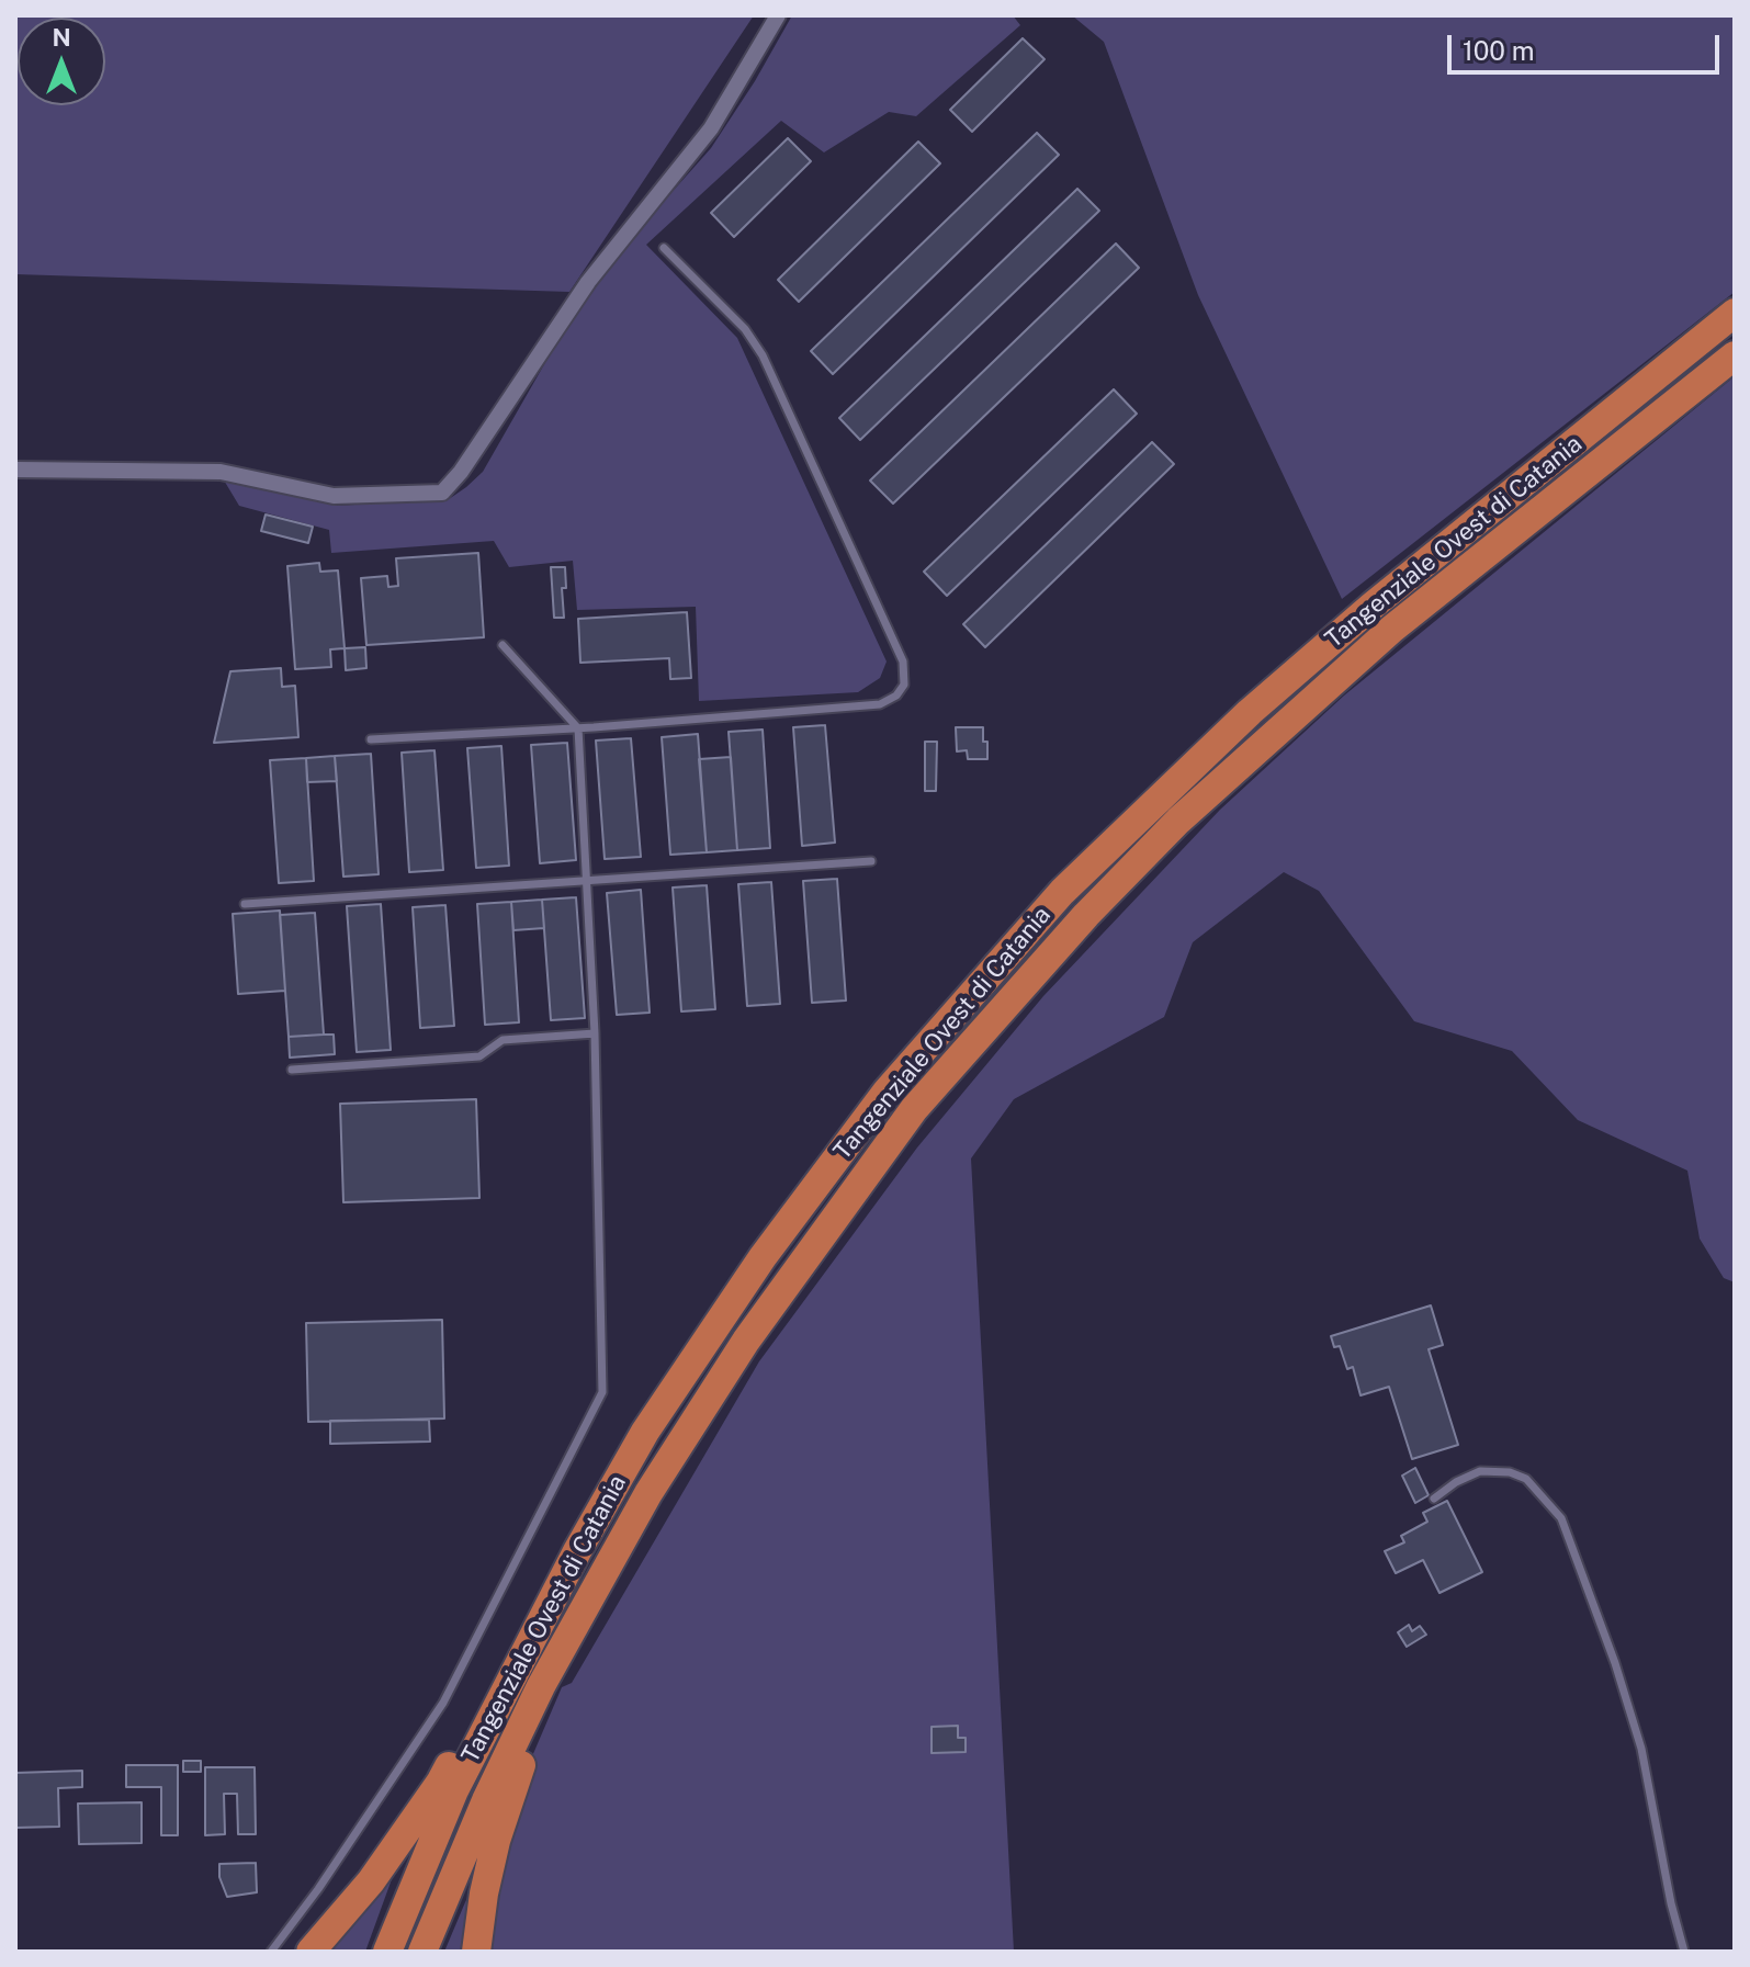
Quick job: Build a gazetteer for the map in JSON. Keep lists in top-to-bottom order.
{
  "streets": {
    "highway": ["Tangenziale Ovest di Catania"]
  },
  "scale_bar": "100 m",
  "north": "top"
}
